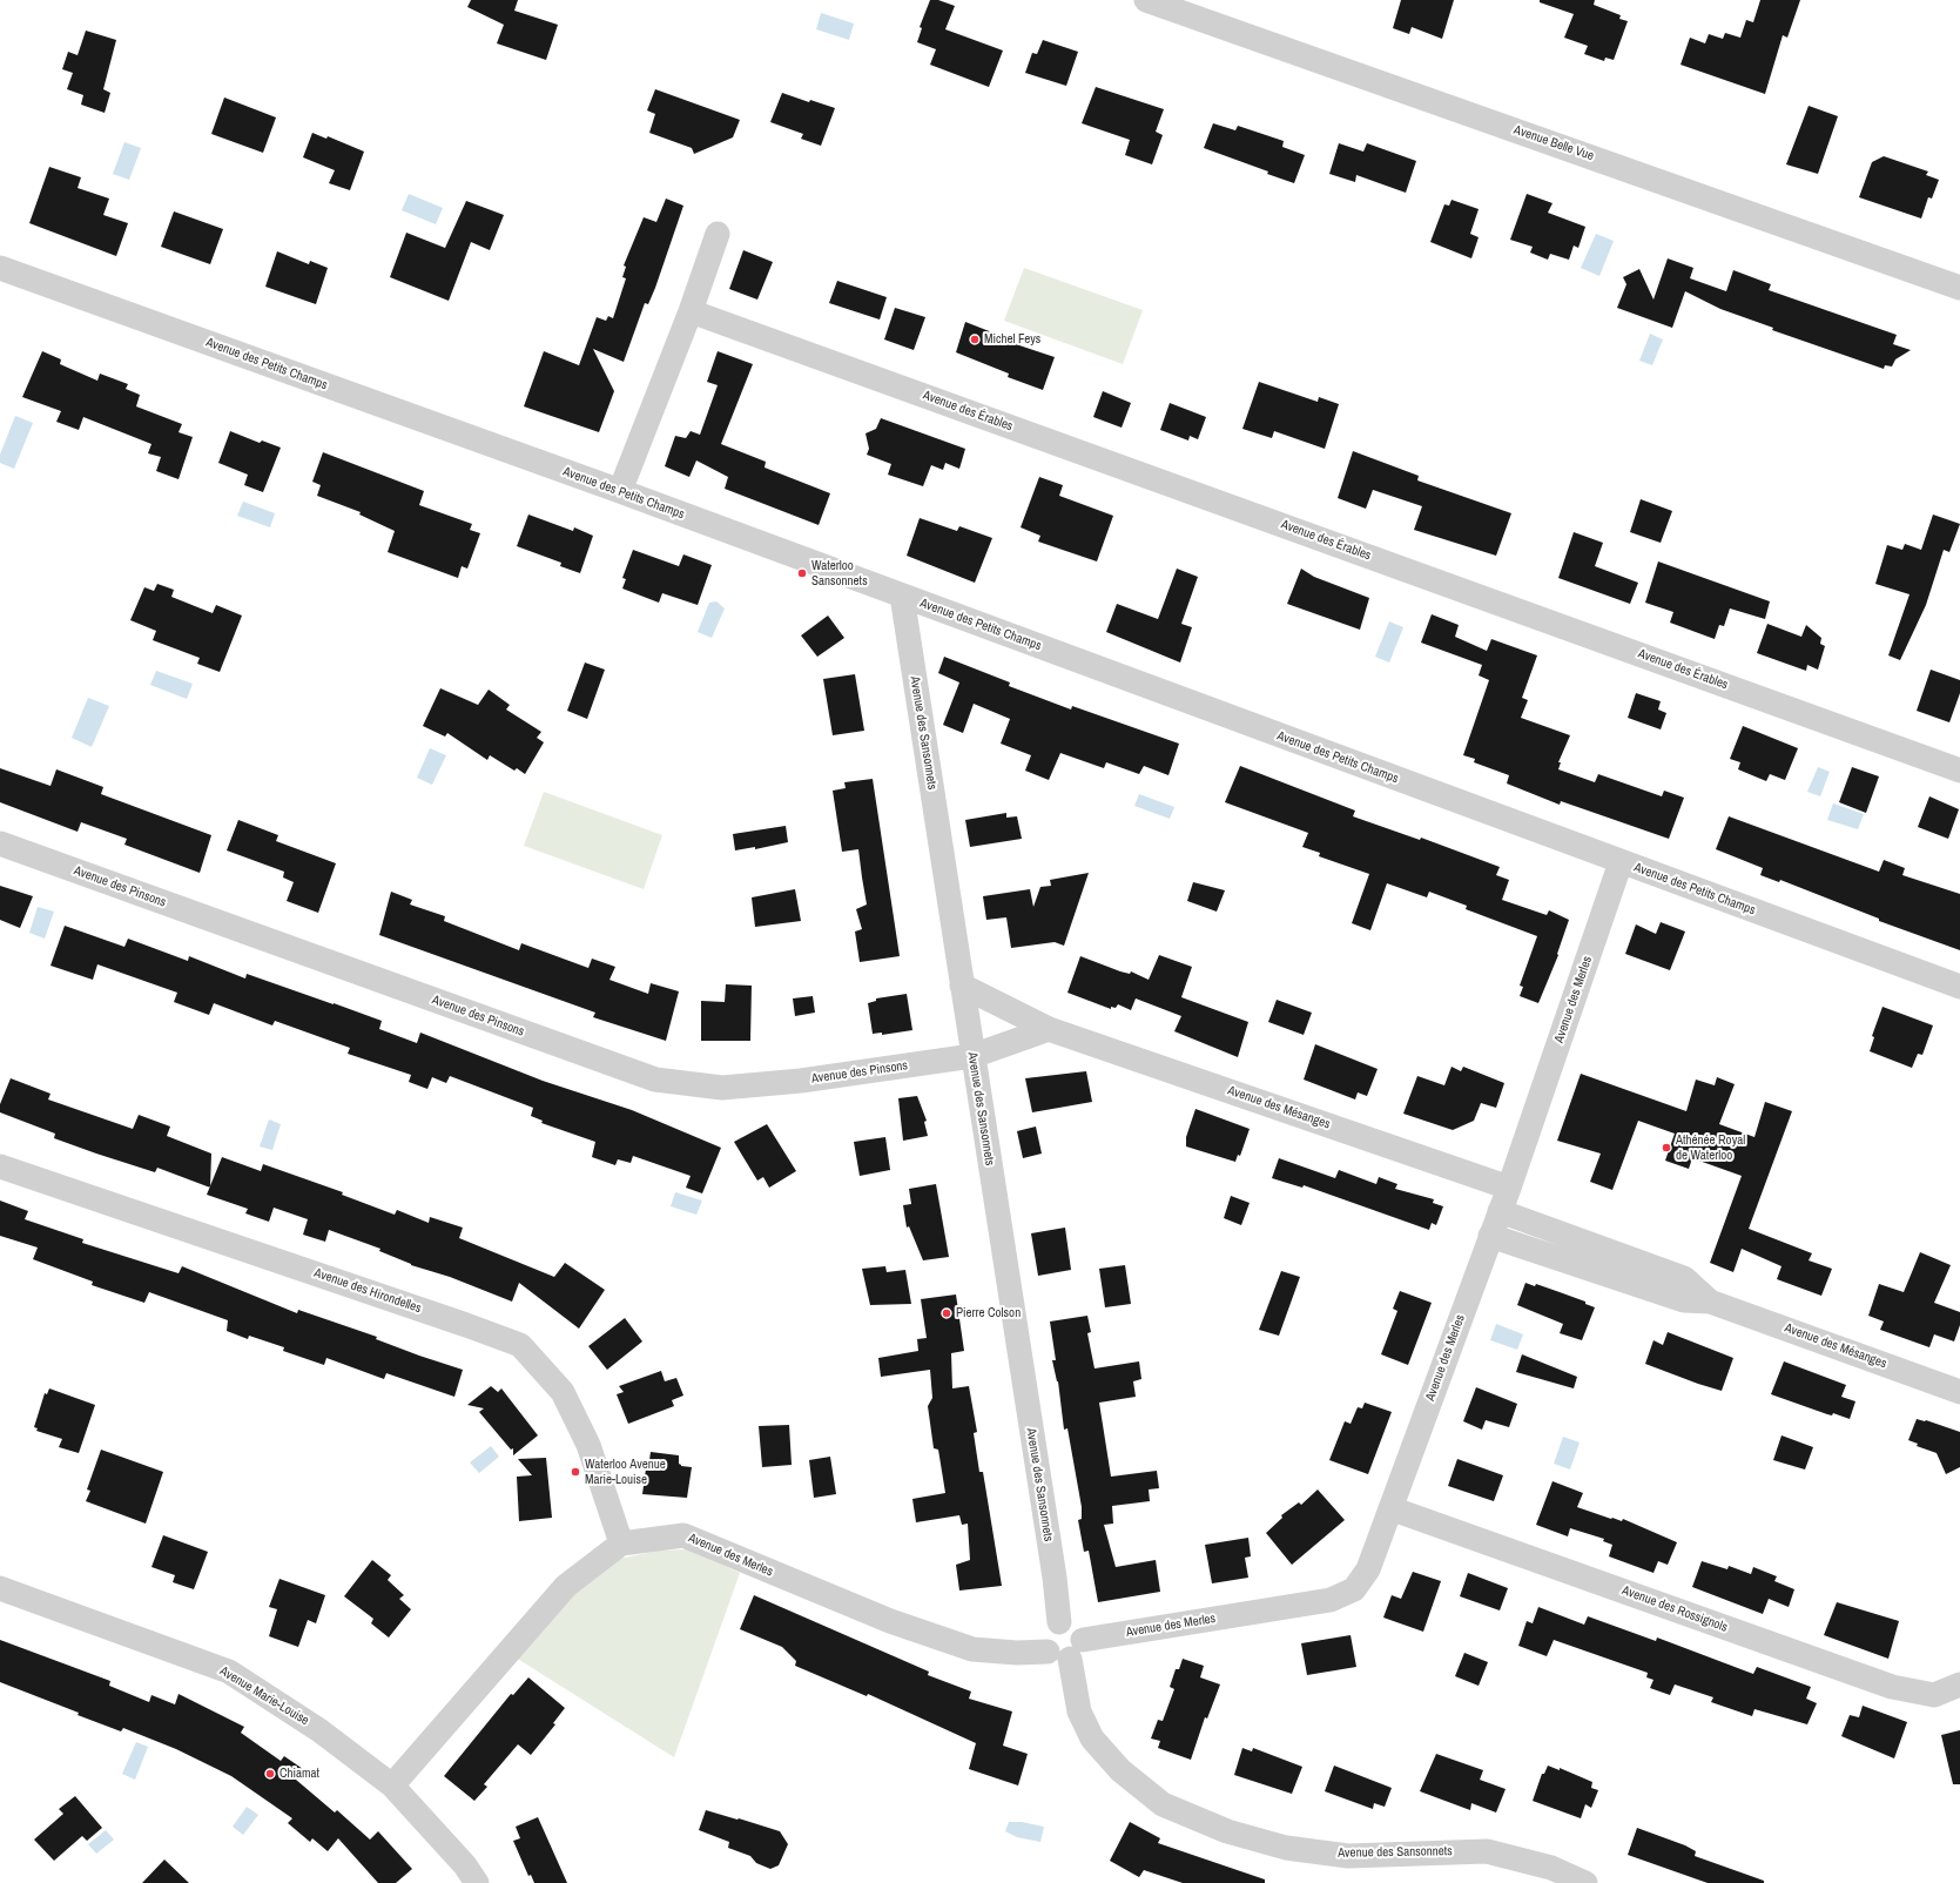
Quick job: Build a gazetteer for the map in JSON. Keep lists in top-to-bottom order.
{
  "streets": {
    "street": [
      "Avenue Belle Vue",
      "Avenue des Petits Champs",
      "Avenue des Érables",
      "Avenue des Sansonnets",
      "Avenue des Pinsons",
      "Avenue des Merles",
      "Avenue des Mésanges",
      "Avenue des Hirondelles",
      "Avenue des Rossignols",
      "Avenue Marie-Louise"
    ]
  },
  "crossings": [
    ["Avenue des Petits Champs", "Avenue des Sansonnets"],
    ["Avenue des Petits Champs", "Avenue des Merles"],
    ["Avenue des Sansonnets", "Avenue des Pinsons"],
    ["Avenue des Sansonnets", "Avenue des Merles"],
    ["Avenue des Sansonnets", "Avenue des Mésanges"],
    ["Avenue des Merles", "Avenue des Mésanges"],
    ["Avenue des Merles", "Avenue des Hirondelles"],
    ["Avenue des Merles", "Avenue des Rossignols"],
    ["Avenue des Merles", "Avenue Marie-Louise"]
  ],
  "places": [
    "Michel Feys",
    "Waterloo Sansonnets",
    "Athénée Royal de Waterloo",
    "Pierre Colson",
    "Waterloo Avenue Marie-Louise",
    "Chiamat"
  ]
}
